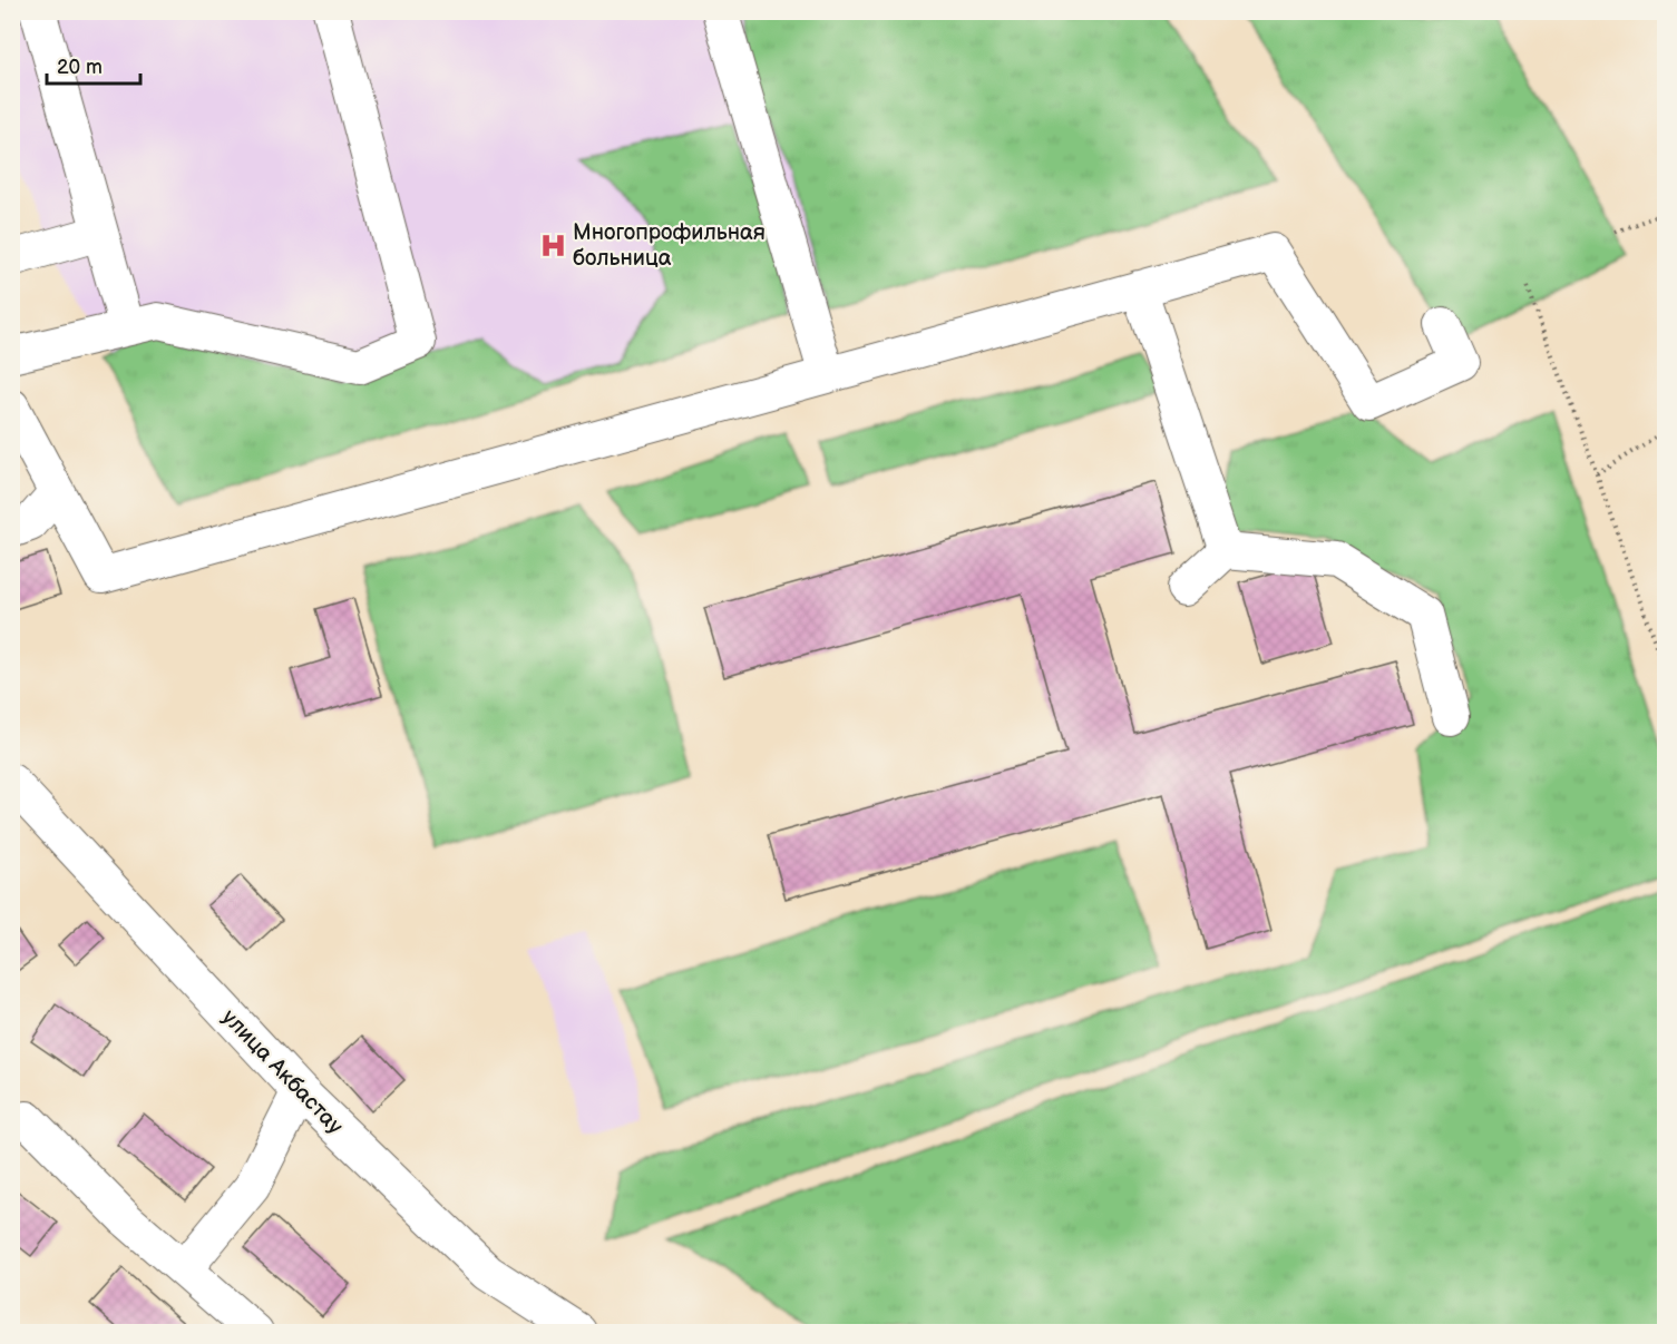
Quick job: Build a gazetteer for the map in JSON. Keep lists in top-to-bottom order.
{
  "streets": {
    "street": ["улица Акбастау"]
  },
  "places": {
    "hospital": ["Многопрофильная больница"]
  },
  "scale_bar": "20 m"
}
